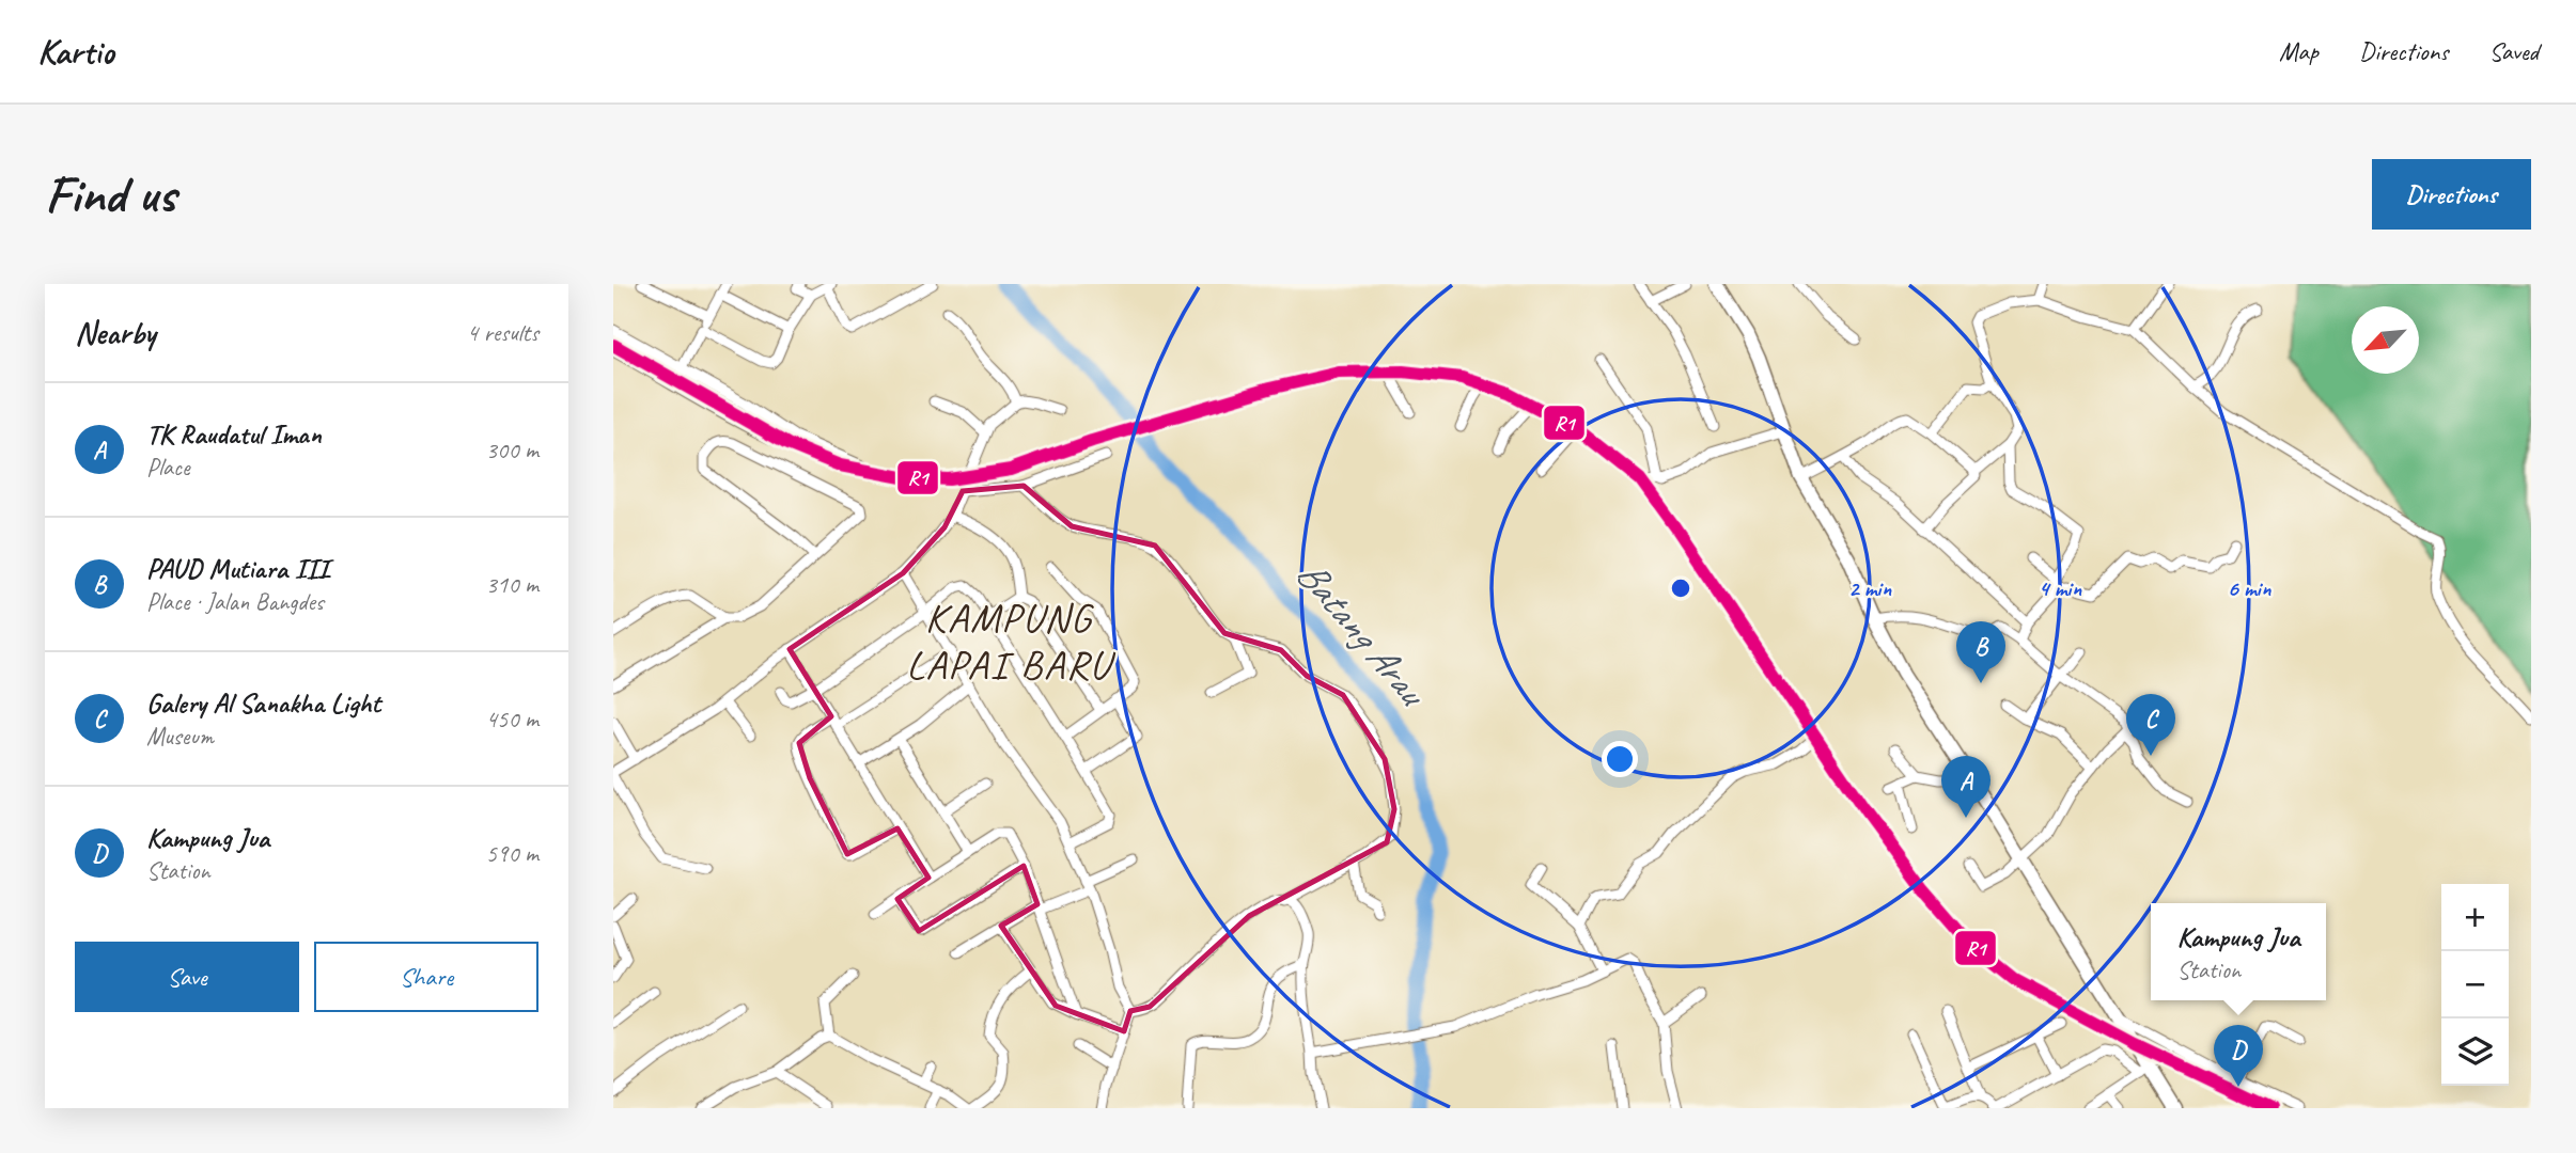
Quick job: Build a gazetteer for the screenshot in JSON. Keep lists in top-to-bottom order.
{
  "districts": ["KAMPUNG LAPAI BARU"],
  "water": ["Batang Arau"],
  "lines": ["transit line R1"],
  "north": "bottom left",
  "page": {
    "header": "Kartio",
    "nav": ["Map", "Directions", "Saved"],
    "buttons": [
      "Directions",
      ["Save", "Share"]
    ],
    "title": "Find us",
    "heading": ["Nearby", "4 results"],
    "list": [
      {
        "mark": "A",
        "name": "TK Raudatul Iman",
        "note": "Place",
        "value": "300 m"
      },
      {
        "mark": "B",
        "name": "PAUD Mutiara III",
        "note": "Place · Jalan Bangdes",
        "value": "310 m"
      },
      {
        "mark": "C",
        "name": "Galery Al Sanakha Light",
        "note": "Museum",
        "value": "450 m"
      },
      {
        "mark": "D",
        "name": "Kampung Jua",
        "note": "Station",
        "value": "590 m"
      }
    ],
    "pins": [
      "B",
      "C",
      "A",
      "D"
    ],
    "map_buttons": ["+", "−"],
    "popup": ["Kampung Jua", "Station"]
  },
  "rings": ["2 min", "4 min", "6 min"]
}
